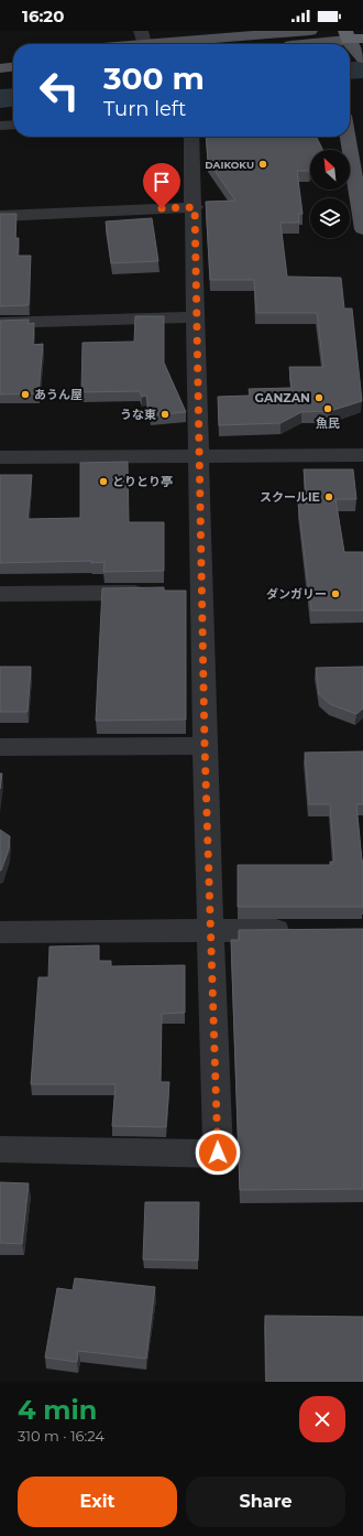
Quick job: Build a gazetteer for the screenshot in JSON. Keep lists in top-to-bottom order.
{
  "places": [
    "DAIKOKU",
    "あうん屋",
    "GANZAN",
    "魚民",
    "うな東",
    "とりとり亭",
    "スクールIE",
    "ダンガリー"
  ],
  "north": "top left",
  "page": {
    "status": "16:20",
    "turn": ["300 m", "Turn left"],
    "heading": ["4 min", "310 m · 16:24"],
    "buttons": ["Exit", "Share"]
  }
}
